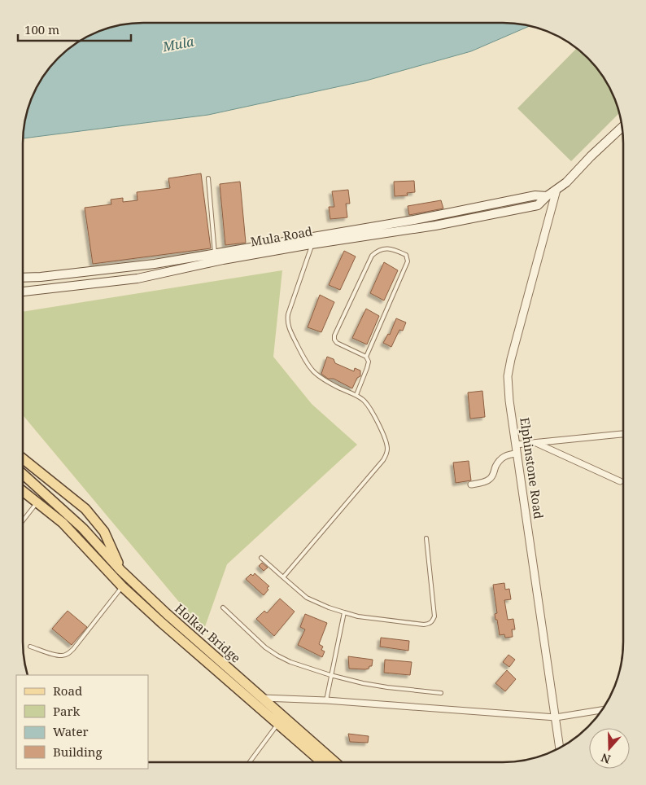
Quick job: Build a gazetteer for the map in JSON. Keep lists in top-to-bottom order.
{
  "streets": {
    "main road": ["Mula Road", "Holkar Bridge"],
    "street": ["Elphinstone Road"]
  },
  "crossings": [
    ["Mula Road", "Elphinstone Road"]
  ],
  "water": ["Mula"],
  "legend": [
    "Road",
    "Park",
    "Water",
    "Building"
  ],
  "scale_bar": "100 m",
  "north": "bottom"
}
